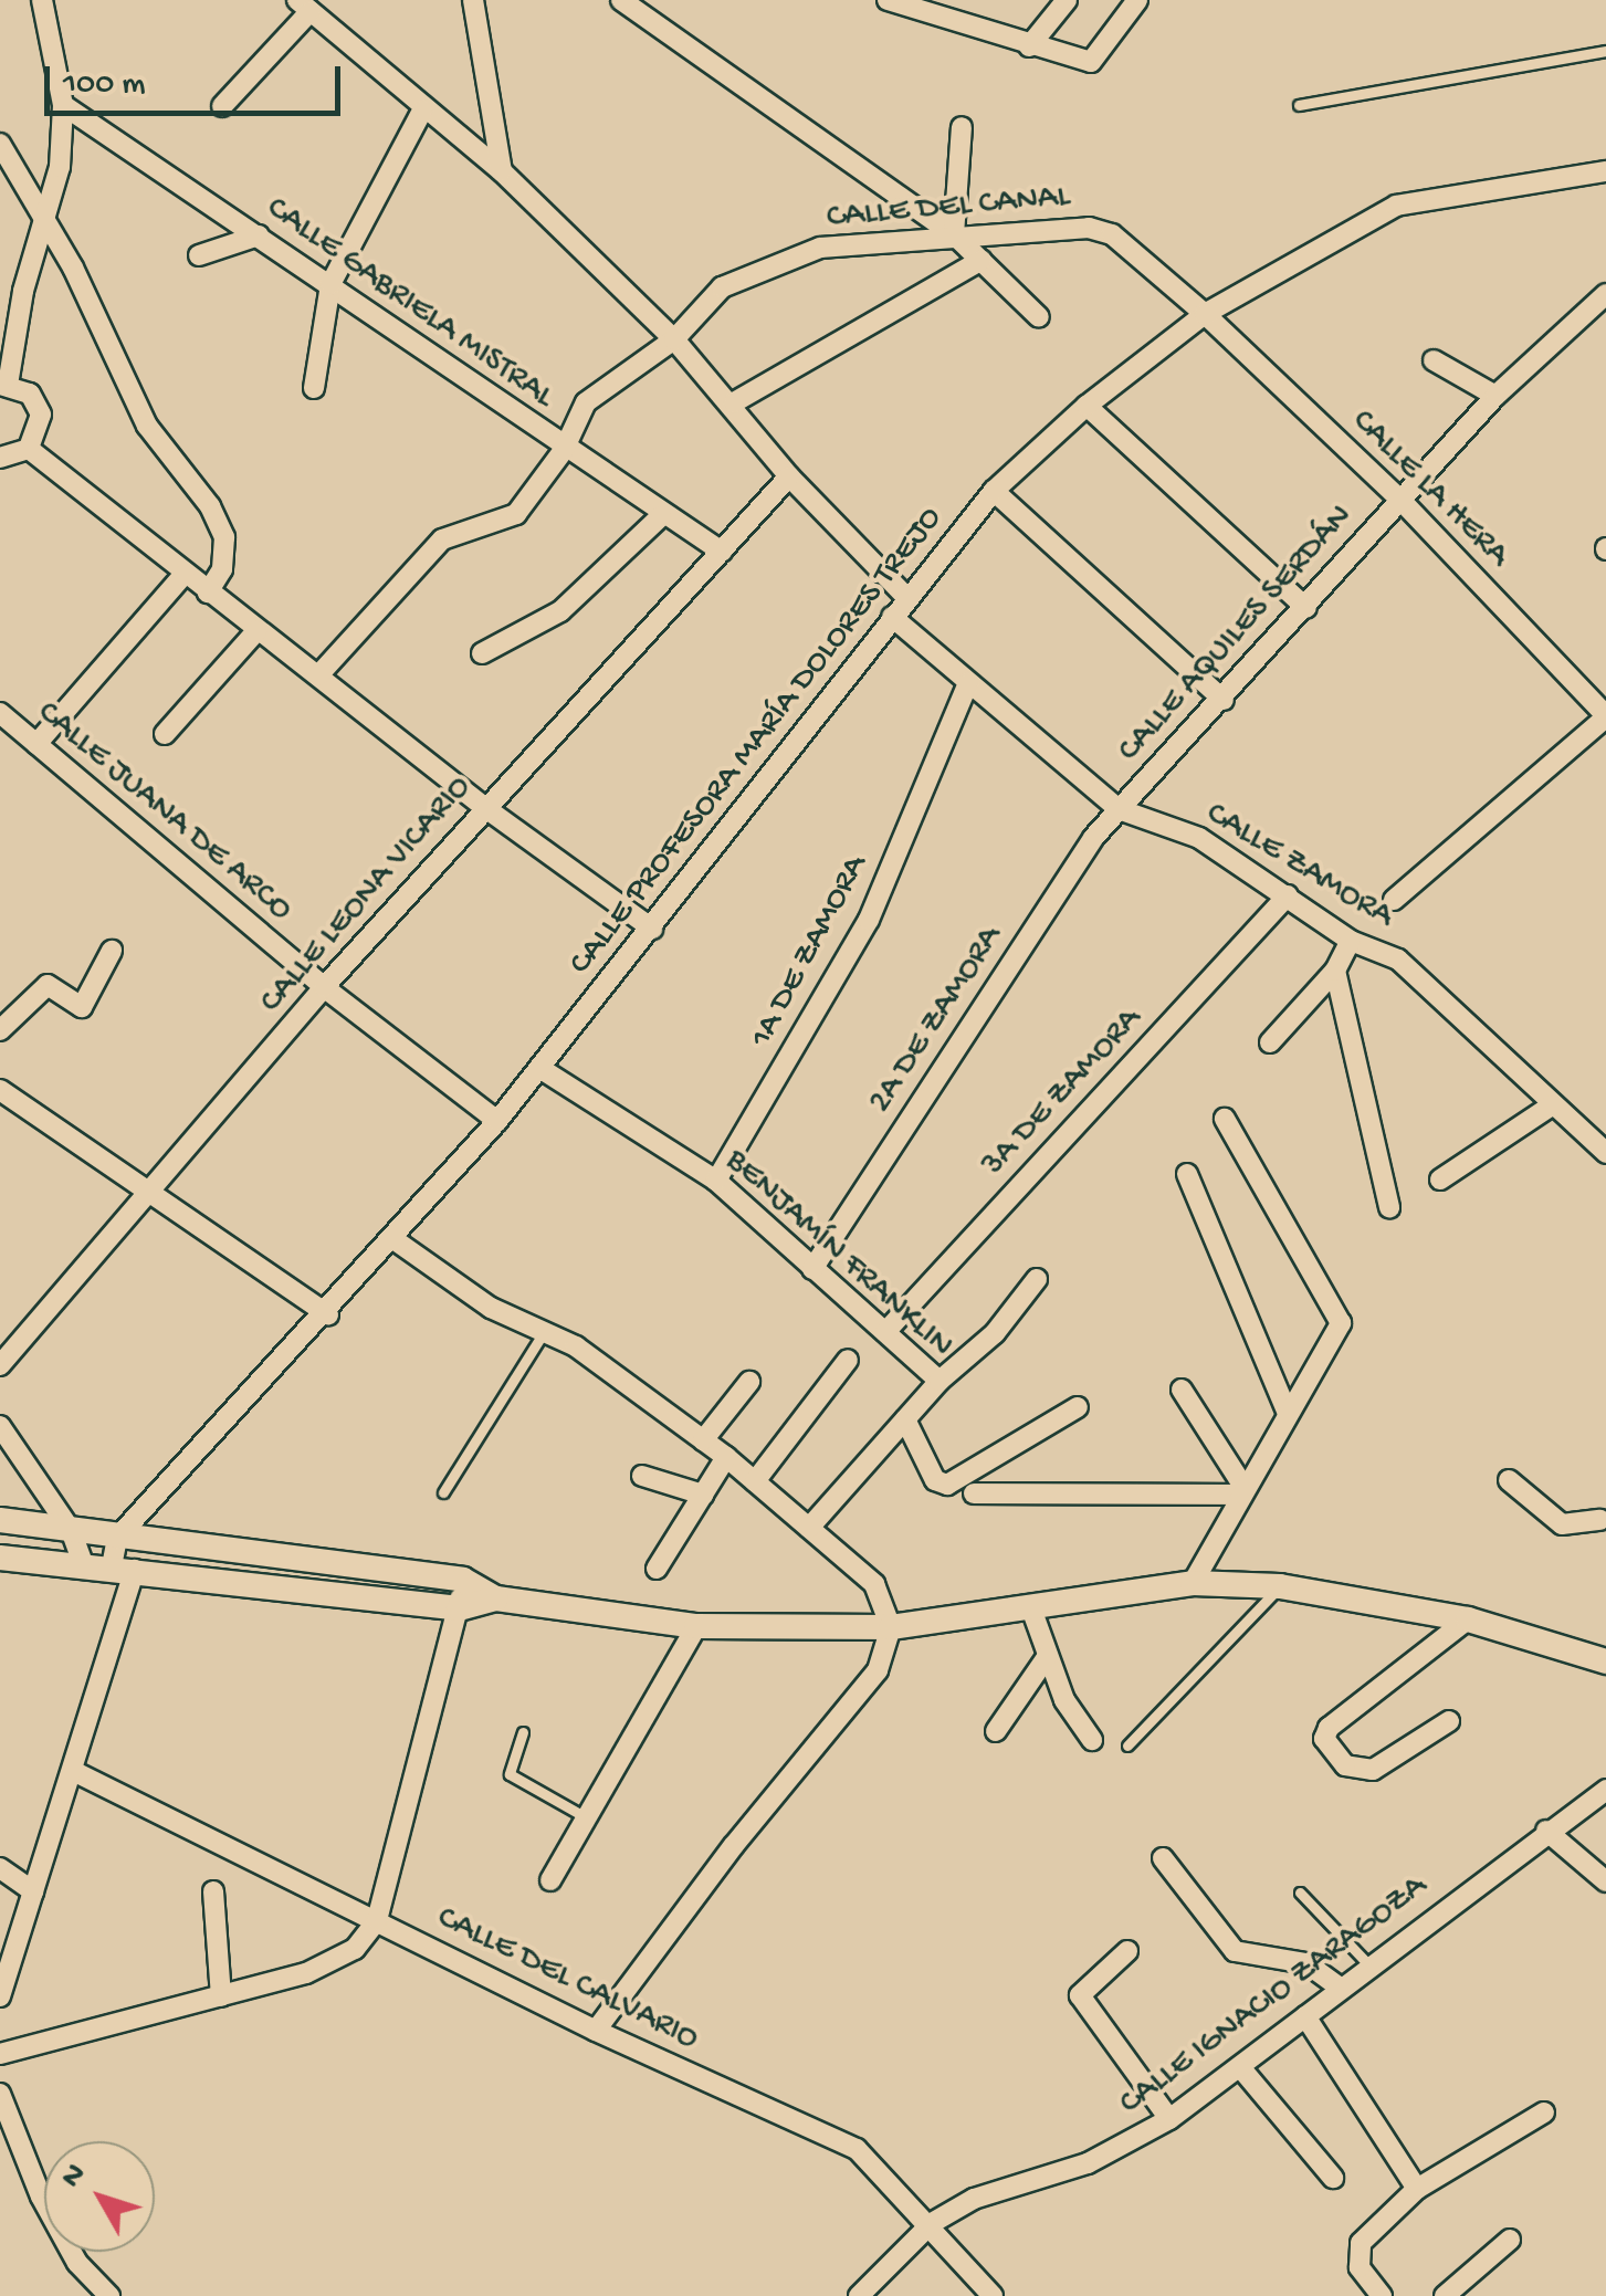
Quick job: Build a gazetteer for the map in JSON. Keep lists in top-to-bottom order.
{
  "streets": {
    "street": [
      "CALLE DEL CANAL",
      "CALLE GABRIELA MISTRAL",
      "CALLE LA HERA",
      "CALLE AQUILES SERDÁN",
      "CALLE PROFESORA MARÍA DOLORES TREJO",
      "CALLE JUANA DE ARCO",
      "CALLE ZAMORA",
      "CALLE LEONA VICARIO",
      "1A DE ZAMORA",
      "2A DE ZAMORA",
      "3A DE ZAMORA",
      "BENJAMÍN FRANKLIN",
      "CALLE DEL CALVARIO",
      "CALLE IGNACIO ZARAGOZA"
    ]
  },
  "crossings": [
    ["CALLE DEL CANAL", "CALLE GABRIELA MISTRAL"],
    ["CALLE DEL CANAL", "CALLE LA HERA"],
    ["CALLE DEL CANAL", "CALLE PROFESORA MARÍA DOLORES TREJO"],
    ["CALLE GABRIELA MISTRAL", "CALLE LEONA VICARIO"],
    ["CALLE LA HERA", "CALLE AQUILES SERDÁN"],
    ["CALLE LA HERA", "CALLE PROFESORA MARÍA DOLORES TREJO"],
    ["CALLE AQUILES SERDÁN", "CALLE ZAMORA"],
    ["CALLE AQUILES SERDÁN", "2A DE ZAMORA"],
    ["CALLE PROFESORA MARÍA DOLORES TREJO", "CALLE JUANA DE ARCO"],
    ["CALLE PROFESORA MARÍA DOLORES TREJO", "CALLE ZAMORA"],
    ["CALLE PROFESORA MARÍA DOLORES TREJO", "BENJAMÍN FRANKLIN"],
    ["CALLE JUANA DE ARCO", "CALLE LEONA VICARIO"],
    ["CALLE ZAMORA", "1A DE ZAMORA"],
    ["CALLE ZAMORA", "2A DE ZAMORA"],
    ["CALLE ZAMORA", "3A DE ZAMORA"],
    ["1A DE ZAMORA", "BENJAMÍN FRANKLIN"],
    ["2A DE ZAMORA", "BENJAMÍN FRANKLIN"],
    ["3A DE ZAMORA", "BENJAMÍN FRANKLIN"],
    ["CALLE DEL CALVARIO", "CALLE IGNACIO ZARAGOZA"]
  ],
  "scale_bar": "100 m",
  "north": "top left"
}
